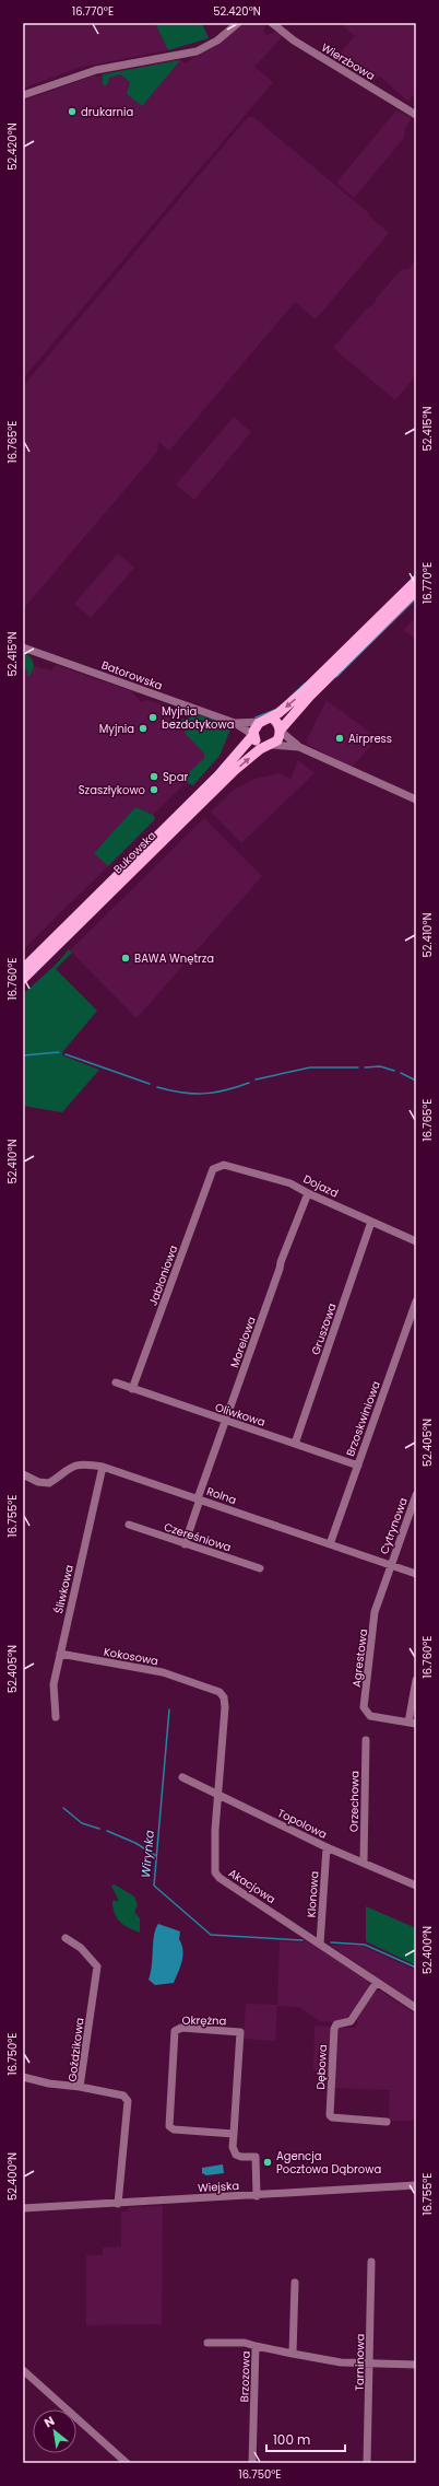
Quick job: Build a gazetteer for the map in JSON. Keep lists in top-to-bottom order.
{
  "streets": {
    "main road": ["Bukowska"],
    "street": [
      "Wierzbowa",
      "Batorowska",
      "Dojazd",
      "Jabłoniowa",
      "Gruszowa",
      "Morelowa",
      "Oliwkowa",
      "Brzoskwiniowa",
      "Rolna",
      "Cytrynowa",
      "Czereśniowa",
      "Śliwkowa",
      "Kokosowa",
      "Agrestowa",
      "Orzechowa",
      "Topolowa",
      "Akacjowa",
      "Klonowa",
      "Okrężna",
      "Goździkowa",
      "Dębowa",
      "Wiejska",
      "Tarninowa",
      "Brzozowa"
    ]
  },
  "crossings": [
    ["Batorowska", "Bukowska"],
    ["Dojazd", "Jabłoniowa"],
    ["Dojazd", "Gruszowa"],
    ["Dojazd", "Morelowa"],
    ["Jabłoniowa", "Oliwkowa"],
    ["Gruszowa", "Oliwkowa"],
    ["Morelowa", "Oliwkowa"],
    ["Morelowa", "Rolna"],
    ["Morelowa", "Czereśniowa"],
    ["Oliwkowa", "Brzoskwiniowa"],
    ["Brzoskwiniowa", "Rolna"],
    ["Rolna", "Cytrynowa"],
    ["Rolna", "Śliwkowa"],
    ["Rolna", "Agrestowa"],
    ["Cytrynowa", "Agrestowa"],
    ["Śliwkowa", "Kokosowa"],
    ["Kokosowa", "Akacjowa"],
    ["Orzechowa", "Topolowa"],
    ["Topolowa", "Akacjowa"],
    ["Topolowa", "Klonowa"],
    ["Akacjowa", "Klonowa"],
    ["Akacjowa", "Dębowa"],
    ["Okrężna", "Wiejska"],
    ["Goździkowa", "Wiejska"],
    ["Tarninowa", "Brzozowa"]
  ],
  "water": ["Wirynka"],
  "places": [
    "drukarnia",
    "Myjnia bezdotykowa",
    "Myjnia",
    "Airpress",
    "Spar",
    "Szaszłykowo",
    "BAWA Wnętrza",
    "Agencja Pocztowa Dąbrowa"
  ],
  "scale_bar": "100 m",
  "north": "top left",
  "coordinates": [
    "16.770°E",
    "52.420°N",
    "52.415°N",
    "16.765°E",
    "52.410°N",
    "16.760°E",
    "52.405°N",
    "16.755°E",
    "52.400°N",
    "16.750°E"
  ]
}
